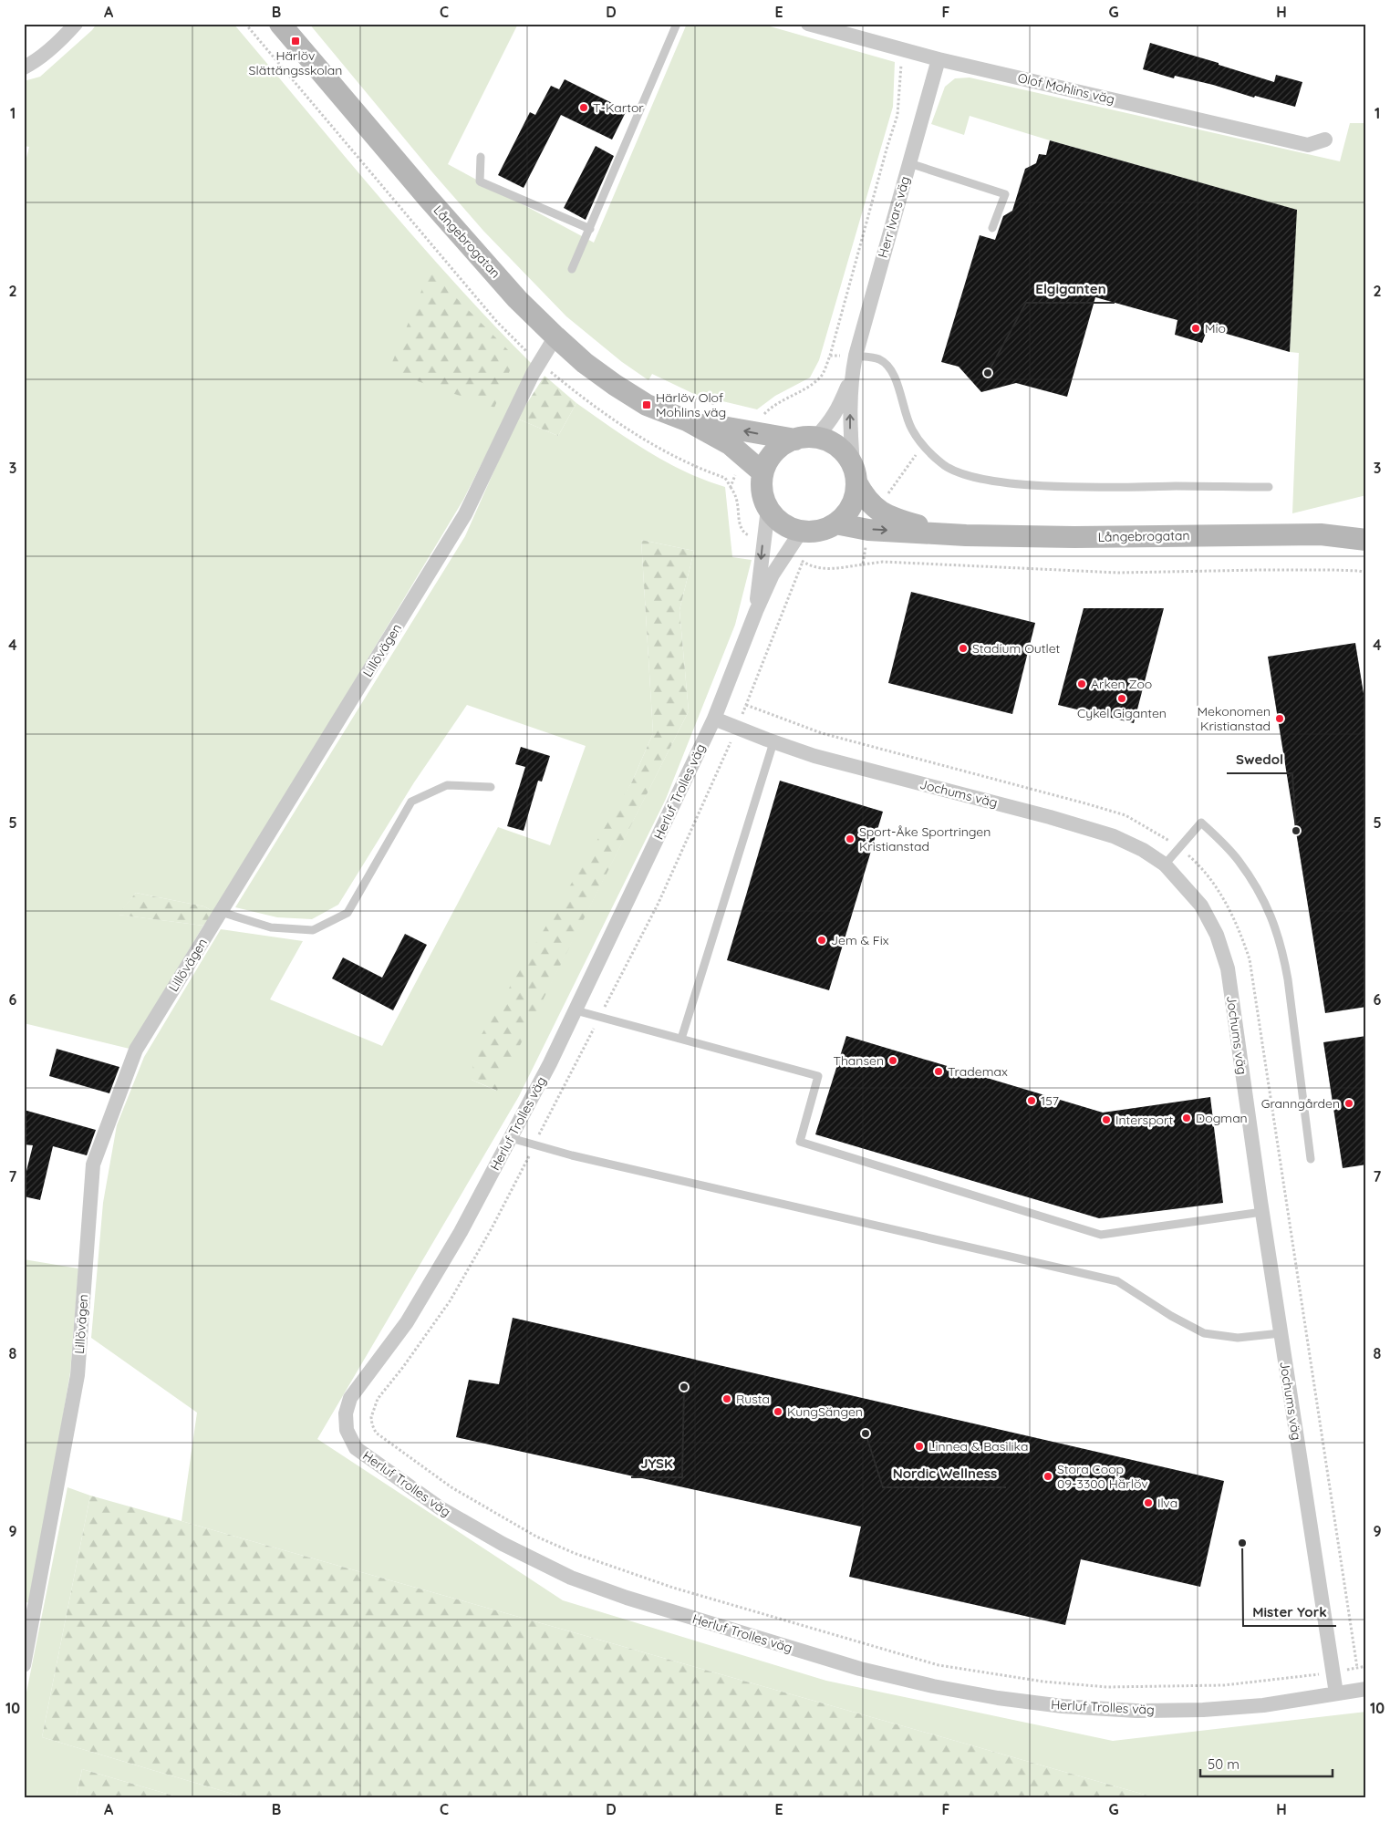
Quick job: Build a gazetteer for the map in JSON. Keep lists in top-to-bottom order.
{
  "streets": {
    "main road": ["Långebrogatan"],
    "street": [
      "Olof Mohlins väg",
      "Herr Ivars väg",
      "Lillövägen",
      "Herluf Trolles väg",
      "Jochums väg"
    ]
  },
  "crossings": [
    ["Olof Mohlins väg", "Herr Ivars väg"],
    ["Herr Ivars väg", "Långebrogatan"],
    ["Herr Ivars väg", "Herluf Trolles väg"],
    ["Långebrogatan", "Lillövägen"],
    ["Långebrogatan", "Herluf Trolles väg"],
    ["Herluf Trolles väg", "Jochums väg"]
  ],
  "places": {
    "transit": ["Härlöv Slättängsskolan", "Härlöv Olof Mohlins väg"],
    "other": [
      "T-Kartor",
      "Mio",
      "Elgiganten",
      "Stadium Outlet",
      "Arken Zoo",
      "Cykel Giganten",
      "Mekonomen Kristianstad",
      "Swedol",
      "Sport-Åke Sportringen Kristianstad",
      "Jem & Fix",
      "Thansen",
      "Trademax",
      "157",
      "Granngården",
      "Dogman",
      "Intersport",
      "JYSK",
      "Rusta",
      "KungSängen",
      "Nordic Wellness",
      "Linnea & Basilika",
      "Stora Coop 09-3300 Härlöv",
      "Ilva",
      "Mister York"
    ]
  },
  "scale_bar": "50 m",
  "grid": {
    "columns": [
      "A",
      "B",
      "C",
      "D",
      "E",
      "F",
      "G",
      "H"
    ],
    "rows": [
      "1",
      "2",
      "3",
      "4",
      "5",
      "6",
      "7",
      "8",
      "9",
      "10"
    ]
  }
}
